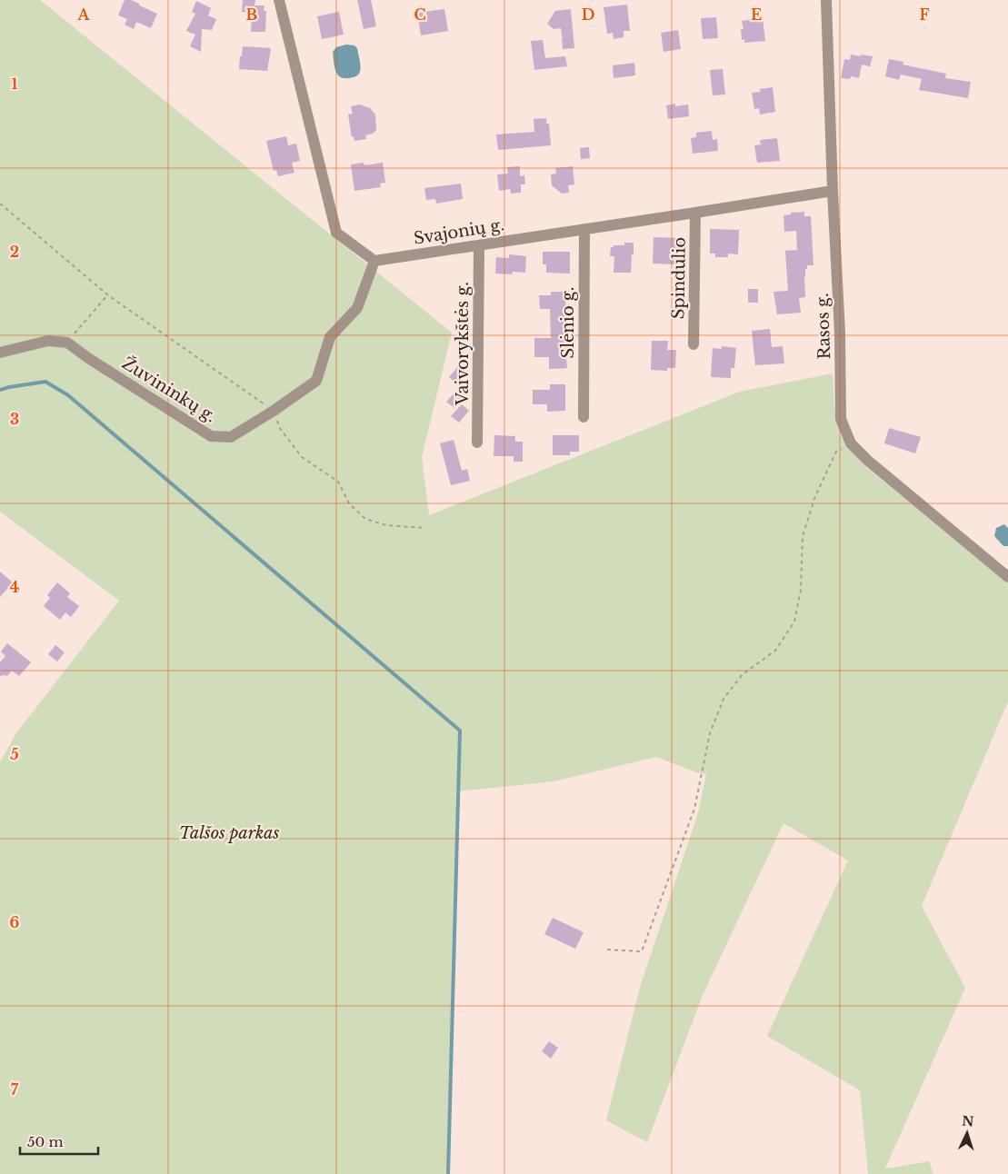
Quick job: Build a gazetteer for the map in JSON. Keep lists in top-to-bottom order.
{
  "streets": {
    "street": [
      "Svajonių g.",
      "Spindulio",
      "Slėnio g.",
      "Rasos g.",
      "Vaivorykštės g.",
      "Žuvininkų g."
    ]
  },
  "crossings": [
    ["Svajonių g.", "Spindulio"],
    ["Svajonių g.", "Slėnio g."],
    ["Svajonių g.", "Rasos g."],
    ["Svajonių g.", "Vaivorykštės g."],
    ["Svajonių g.", "Žuvininkų g."]
  ],
  "parks": ["Talšos parkas"],
  "scale_bar": "50 m",
  "north": "top",
  "grid": {
    "columns": [
      "A",
      "B",
      "C",
      "D",
      "E",
      "F"
    ],
    "rows": [
      "1",
      "2",
      "3",
      "4",
      "5",
      "6",
      "7"
    ]
  }
}
